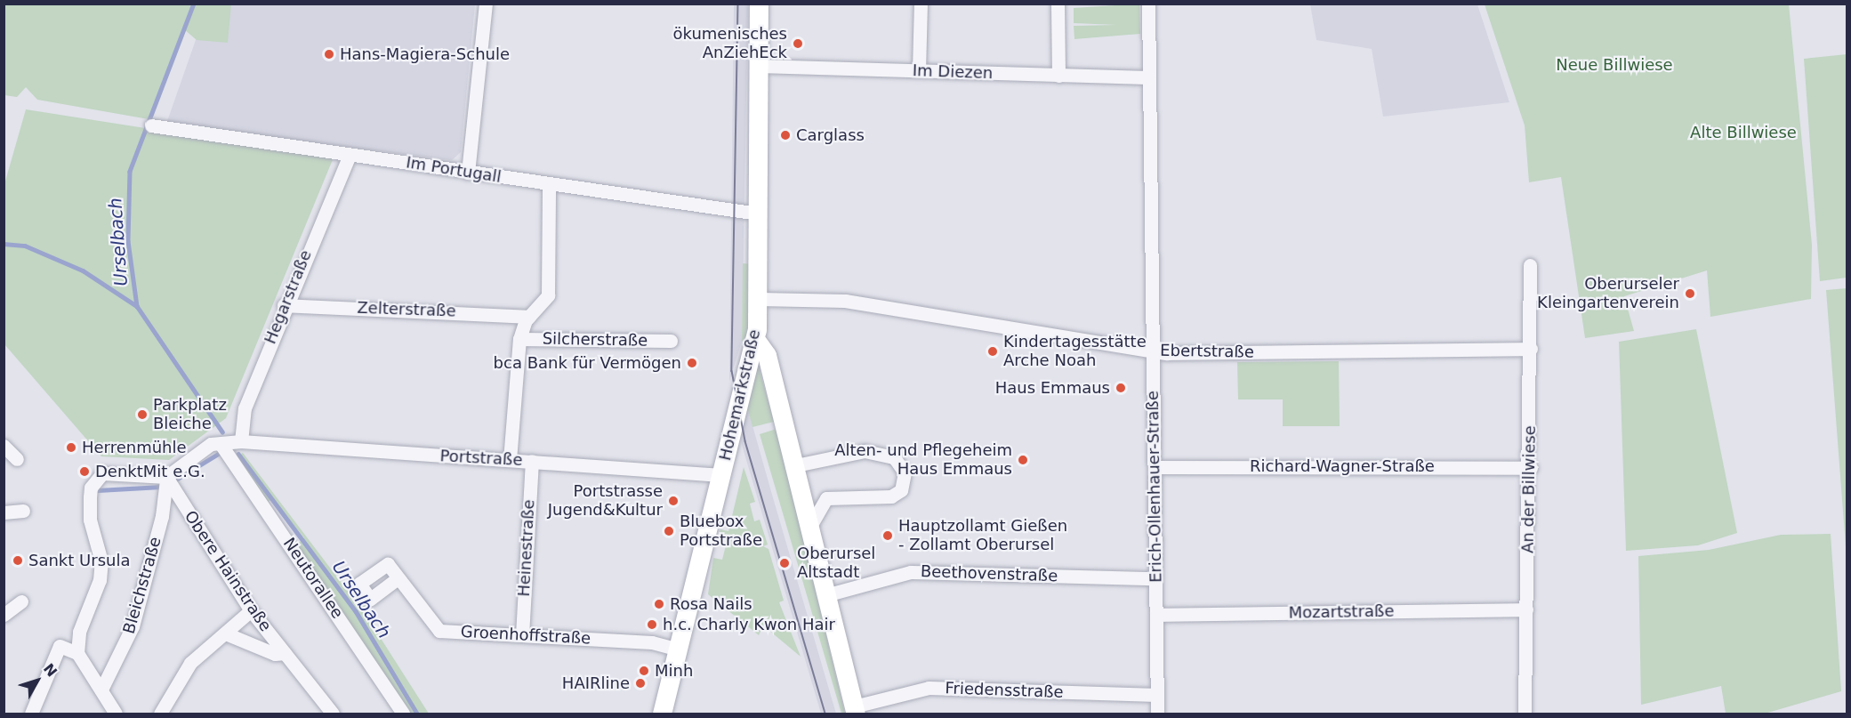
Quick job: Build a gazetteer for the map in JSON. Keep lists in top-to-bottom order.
{
  "streets": {
    "street": [
      "Im Diezen",
      "Im Portugall",
      "Hegarstraße",
      "Zelterstraße",
      "Silcherstraße",
      "Ebertstraße",
      "Hohemarkstraße",
      "Portstraße",
      "Richard-Wagner-Straße",
      "Erich-Ollenhauer-Straße",
      "An der Billwiese",
      "Heinestraße",
      "Obere Hainstraße",
      "Beethovenstraße",
      "Neutorallee",
      "Bleichstraße",
      "Mozartstraße",
      "Groenhoffstraße",
      "Friedensstraße"
    ]
  },
  "crossings": [
    ["Im Diezen", "Hohemarkstraße"],
    ["Im Diezen", "Erich-Ollenhauer-Straße"],
    ["Im Portugall", "Hegarstraße"],
    ["Im Portugall", "Silcherstraße"],
    ["Im Portugall", "Hohemarkstraße"],
    ["Hegarstraße", "Zelterstraße"],
    ["Hegarstraße", "Portstraße"],
    ["Zelterstraße", "Silcherstraße"],
    ["Silcherstraße", "Portstraße"],
    ["Ebertstraße", "Hohemarkstraße"],
    ["Ebertstraße", "Erich-Ollenhauer-Straße"],
    ["Ebertstraße", "An der Billwiese"],
    ["Hohemarkstraße", "Portstraße"],
    ["Hohemarkstraße", "Groenhoffstraße"],
    ["Portstraße", "Heinestraße"],
    ["Portstraße", "Obere Hainstraße"],
    ["Portstraße", "Neutorallee"],
    ["Portstraße", "Bleichstraße"],
    ["Richard-Wagner-Straße", "Erich-Ollenhauer-Straße"],
    ["Richard-Wagner-Straße", "An der Billwiese"],
    ["Erich-Ollenhauer-Straße", "Beethovenstraße"],
    ["Erich-Ollenhauer-Straße", "Mozartstraße"],
    ["Erich-Ollenhauer-Straße", "Friedensstraße"],
    ["An der Billwiese", "Mozartstraße"],
    ["Heinestraße", "Groenhoffstraße"],
    ["Obere Hainstraße", "Bleichstraße"]
  ],
  "water": ["Urselbach"],
  "parks": ["Neue Billwiese", "Alte Billwiese"],
  "places": [
    "ökumenisches AnZiehEck",
    "Hans-Magiera-Schule",
    "Carglass",
    "Oberurseler Kleingartenverein",
    "Kindertagesstätte Arche Noah",
    "bca Bank für Vermögen",
    "Haus Emmaus",
    "Parkplatz Bleiche",
    "Herrenmühle",
    "Alten- und Pflegeheim Haus Emmaus",
    "DenktMit e.G.",
    "Portstrasse Jugend&Kultur",
    "Bluebox Portstraße",
    "Hauptzollamt Gießen - Zollamt Oberursel",
    "Sankt Ursula",
    "Oberursel Altstadt",
    "Rosa Nails",
    "h.c. Charly Kwon Hair",
    "Minh",
    "HAIRline"
  ],
  "north": "top right"
}
